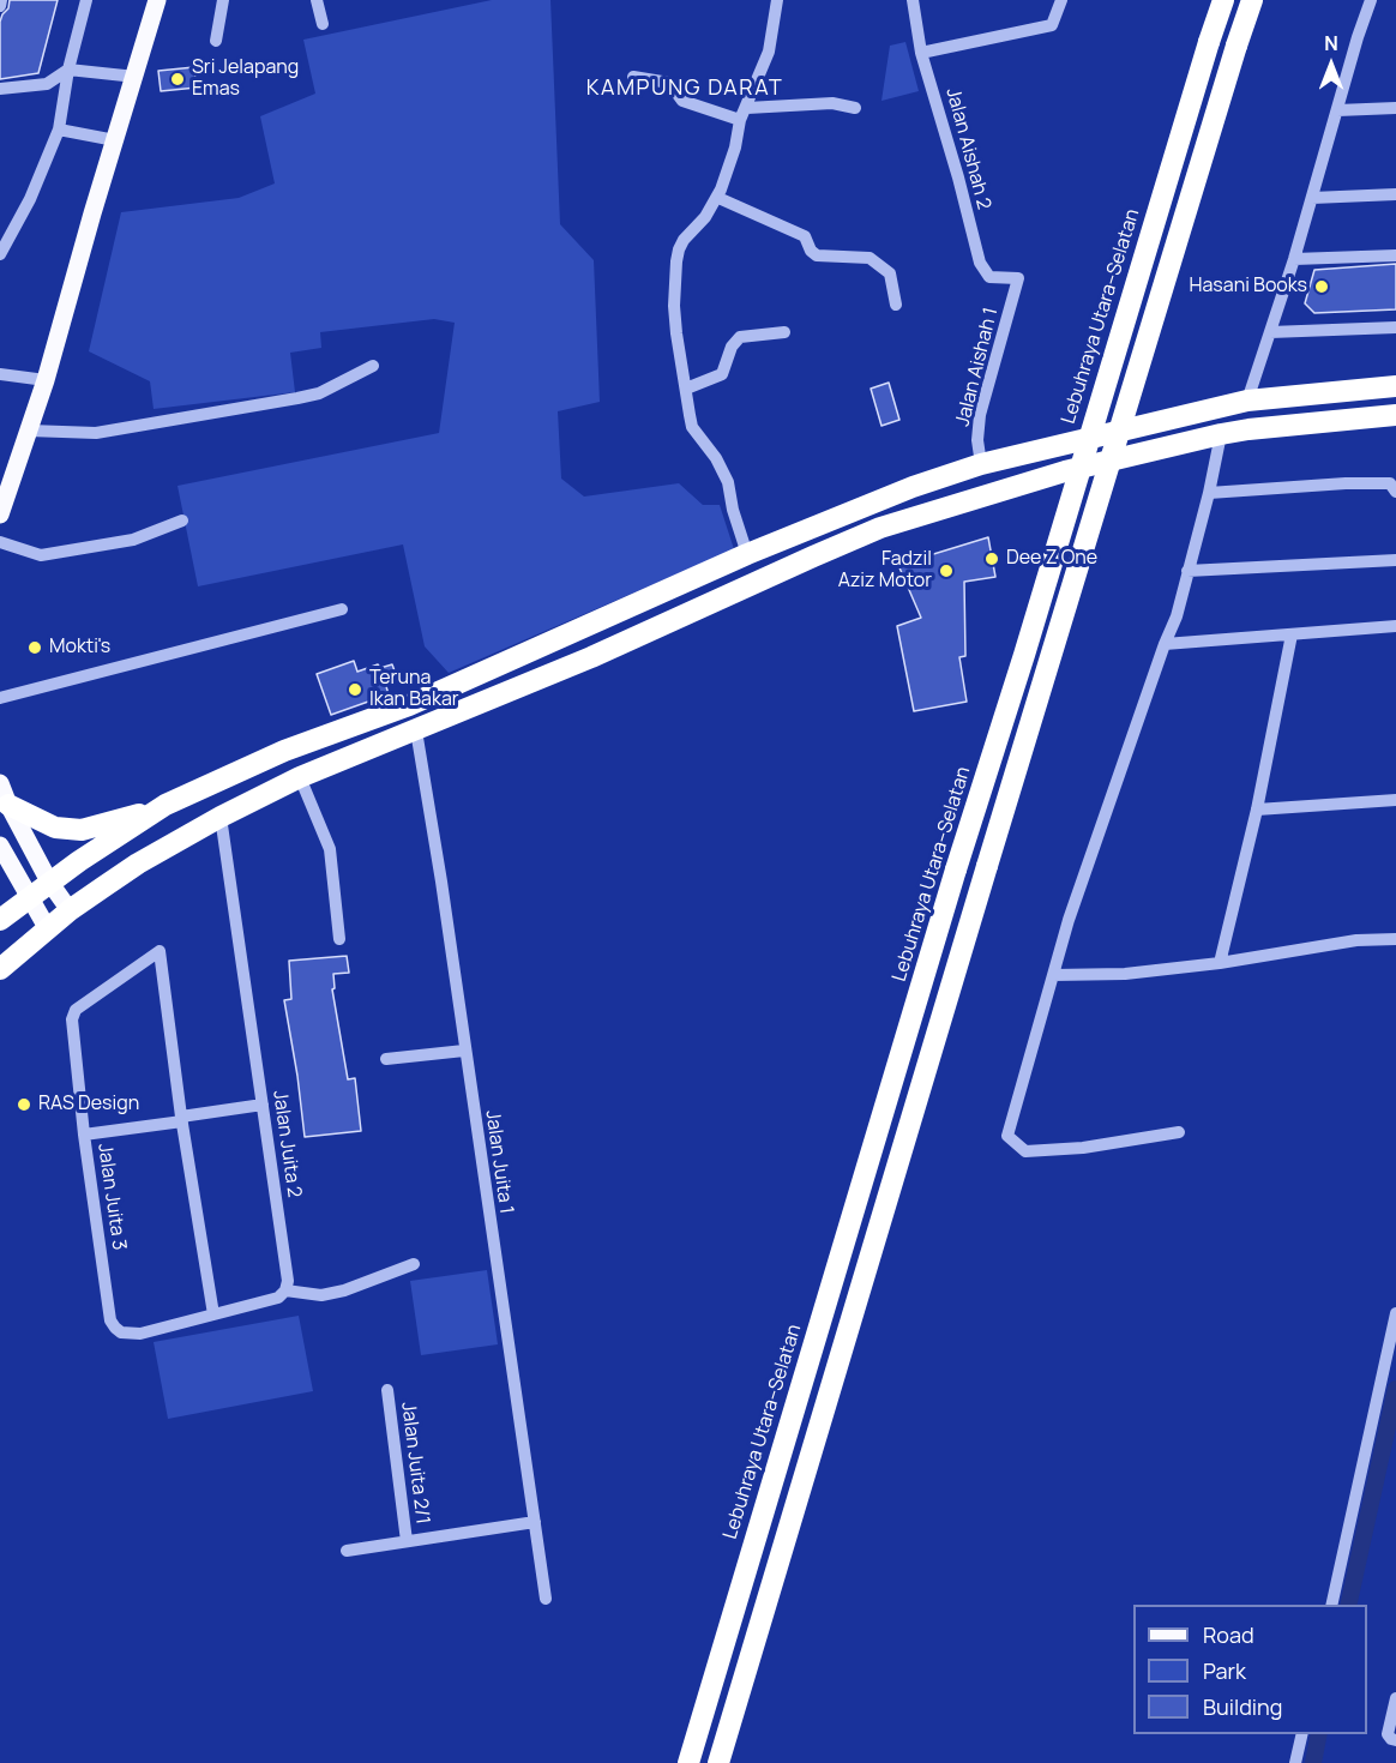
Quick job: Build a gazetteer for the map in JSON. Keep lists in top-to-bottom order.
{
  "streets": {
    "highway": ["Lebuhraya Utara–Selatan"],
    "street": [
      "Jalan Aishah 2",
      "Jalan Aishah 1",
      "Jalan Juita 2",
      "Jalan Juita 1",
      "Jalan Juita 3",
      "Jalan Juita 2/1"
    ]
  },
  "crossings": [
    ["Jalan Aishah 2", "Jalan Aishah 1"]
  ],
  "districts": ["KAMPUNG DARAT"],
  "places": [
    "Sri Jelapang Emas",
    "Hasani Books",
    "Dee Z One",
    "Fadzil Aziz Motor",
    "Mokti's",
    "Teruna Ikan Bakar",
    "RAS Design"
  ],
  "legend": ["Road", "Park", "Building"],
  "north": "top"
}
